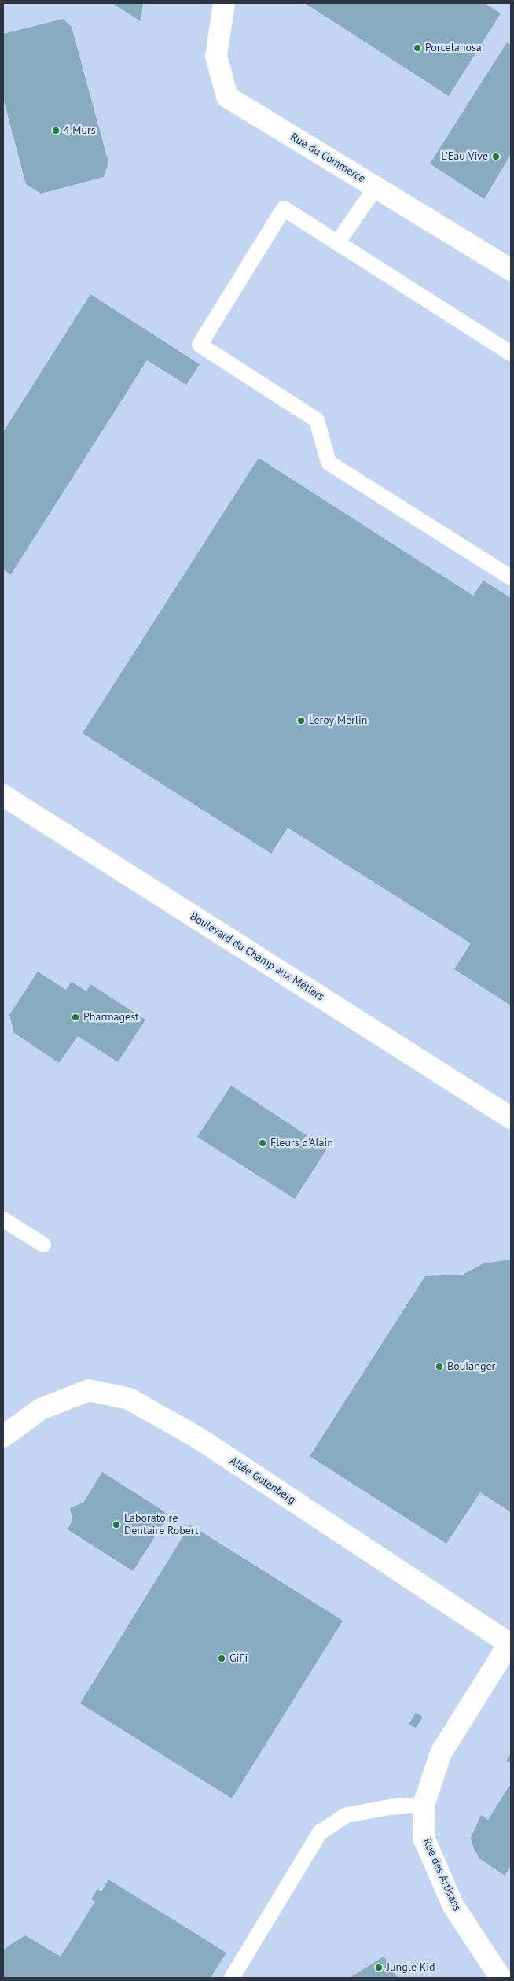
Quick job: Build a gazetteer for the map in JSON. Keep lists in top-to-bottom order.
{
  "streets": {
    "street": [
      "Rue du Commerce",
      "Boulevard du Champ aux Métiers",
      "Allée Gutenberg",
      "Rue des Artisans"
    ]
  },
  "crossings": [
    ["Allée Gutenberg", "Rue des Artisans"]
  ],
  "places": [
    "Porcelanosa",
    "4 Murs",
    "L'Eau Vive",
    "Leroy Merlin",
    "Pharmagest",
    "Fleurs d'Alain",
    "Boulanger",
    "Laboratoire Dentaire Robert",
    "GiFi",
    "Jungle Kid"
  ]
}
